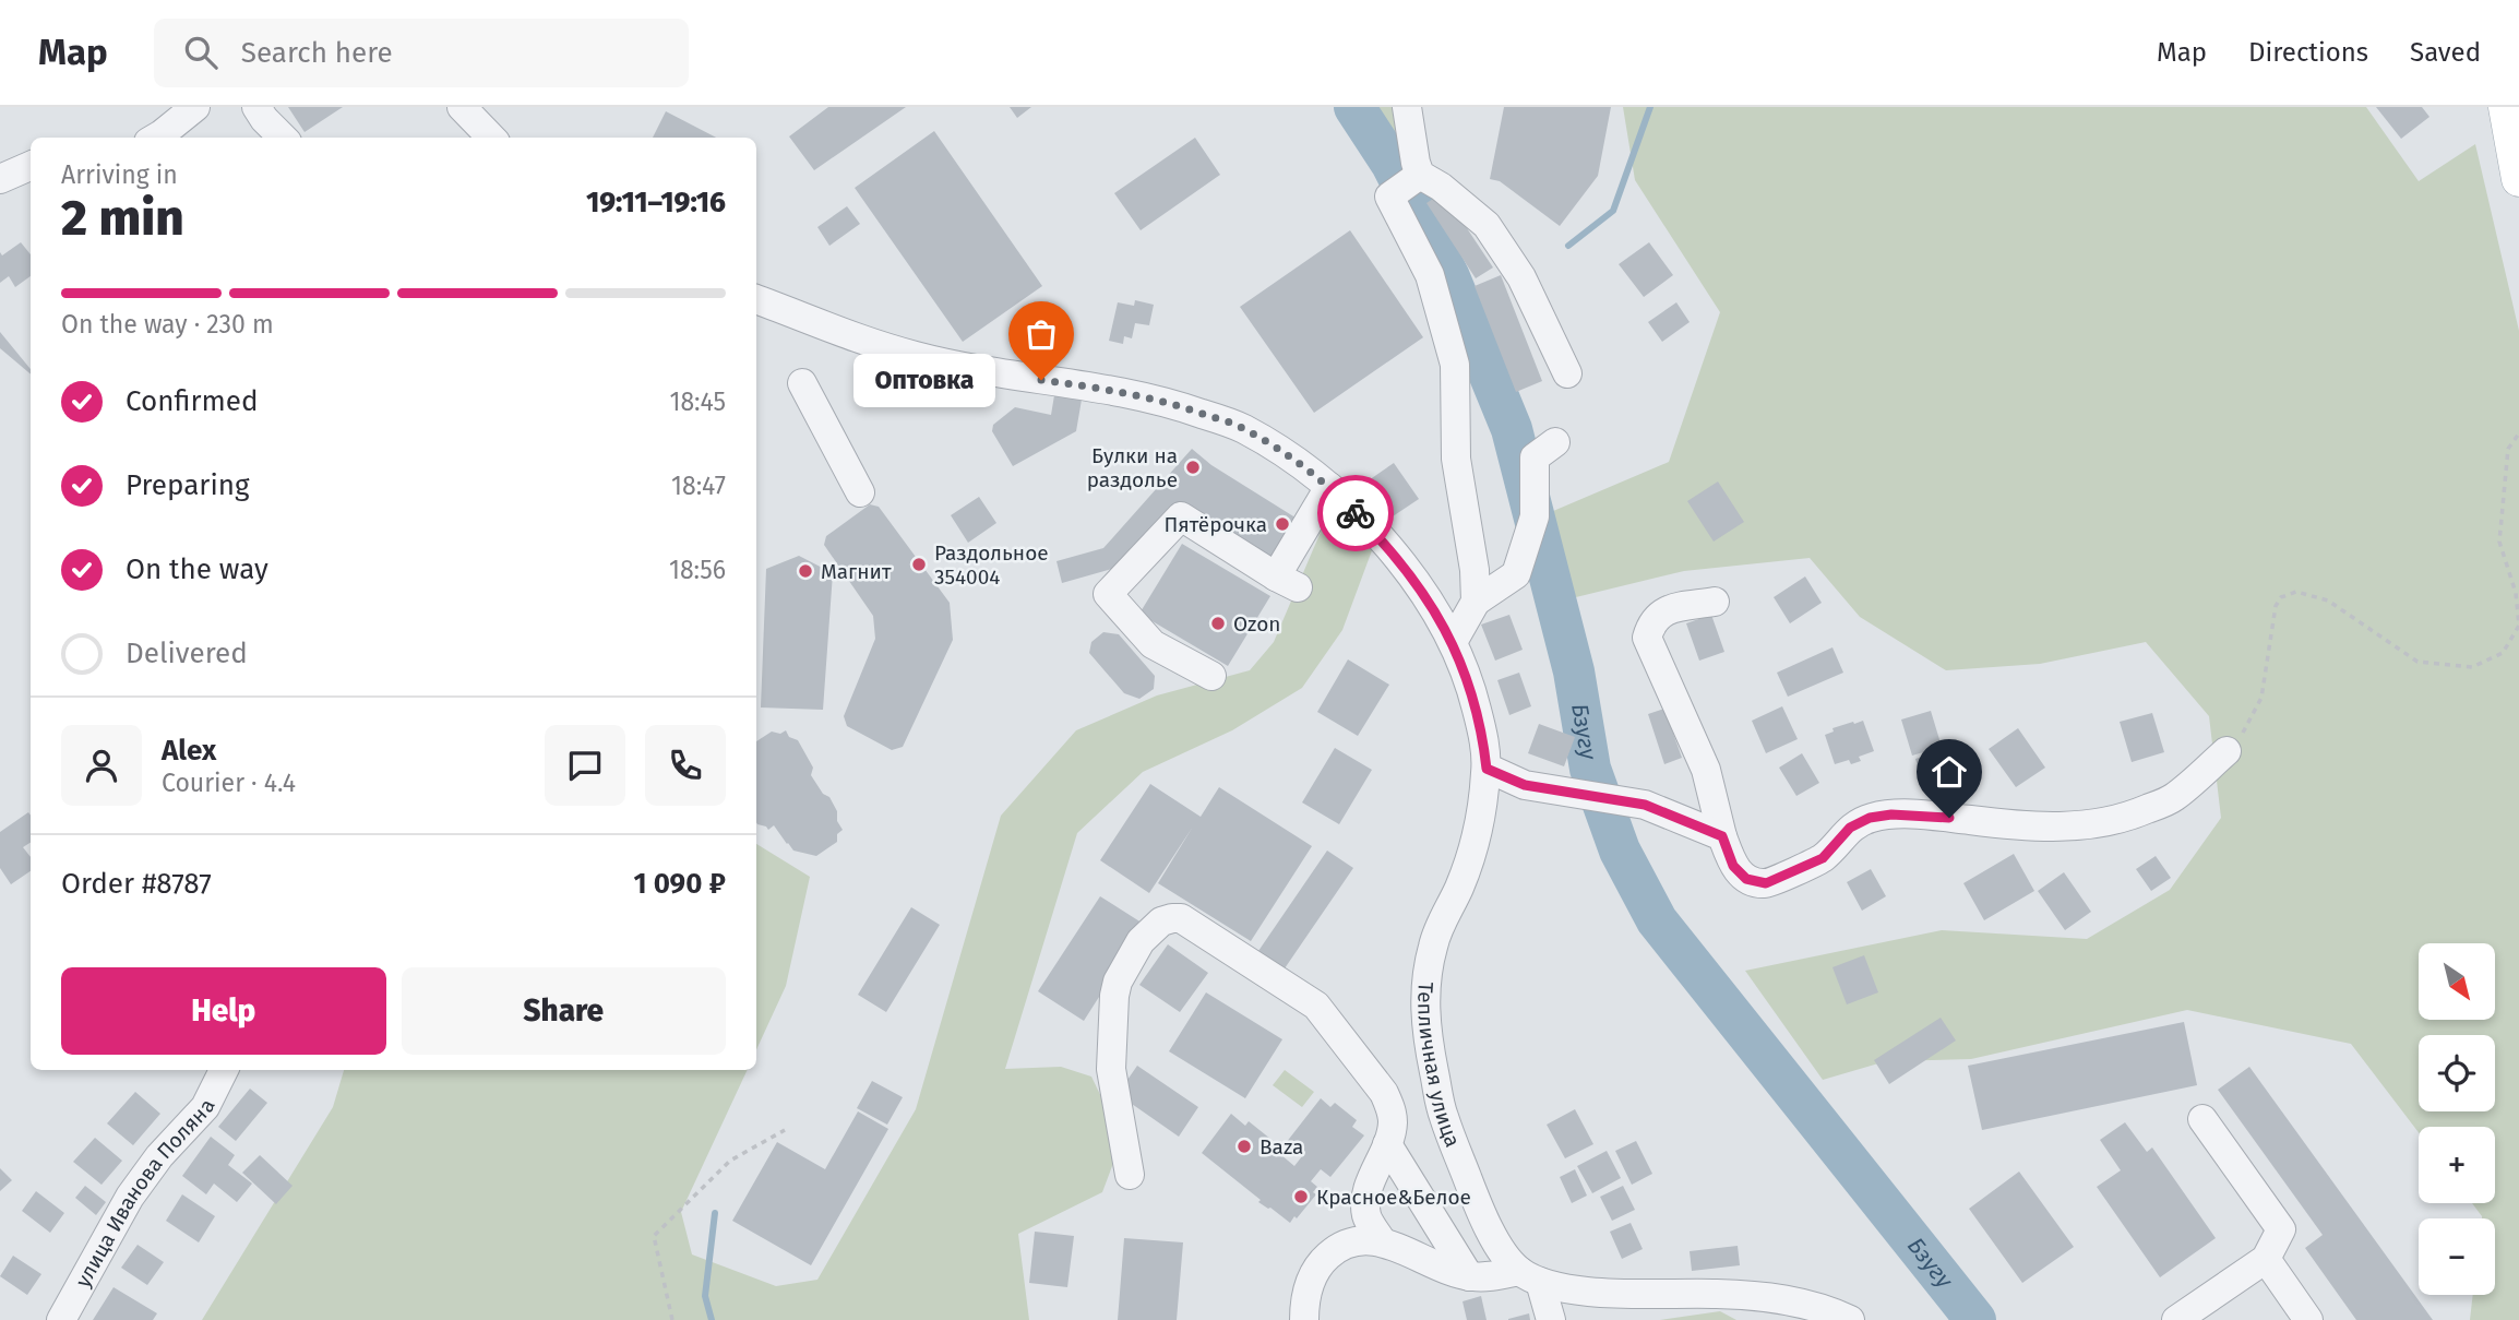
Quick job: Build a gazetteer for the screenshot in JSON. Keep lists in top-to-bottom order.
{
  "streets": {
    "street": ["Тепличная улица", "улица Иванова Поляна"]
  },
  "water": ["Бзугу"],
  "places": [
    "Оптовка",
    "Булки на раздолье",
    "Пятёрочка",
    "Раздольное 354004",
    "Магнит",
    "Ozon",
    "Baza",
    "Красное&Белое"
  ],
  "north": "bottom right",
  "page": {
    "header": "Map",
    "search": "Search here",
    "nav": ["Map", "Directions", "Saved"],
    "heading": ["2 min", "Arriving in", "19:11–19:16"],
    "panel": [
      "Alex",
      "Courier · 4.4",
      "Order #8787",
      "1 090 ₽"
    ],
    "bar": "On the way · 230 m",
    "bubble": "Оптовка",
    "list": [
      ["Confirmed", "18:45"],
      ["Preparing", "18:47"],
      ["On the way", "18:56"],
      "Delivered"
    ],
    "map_buttons": ["+", "−"],
    "buttons": ["Help", "Share"]
  }
}
